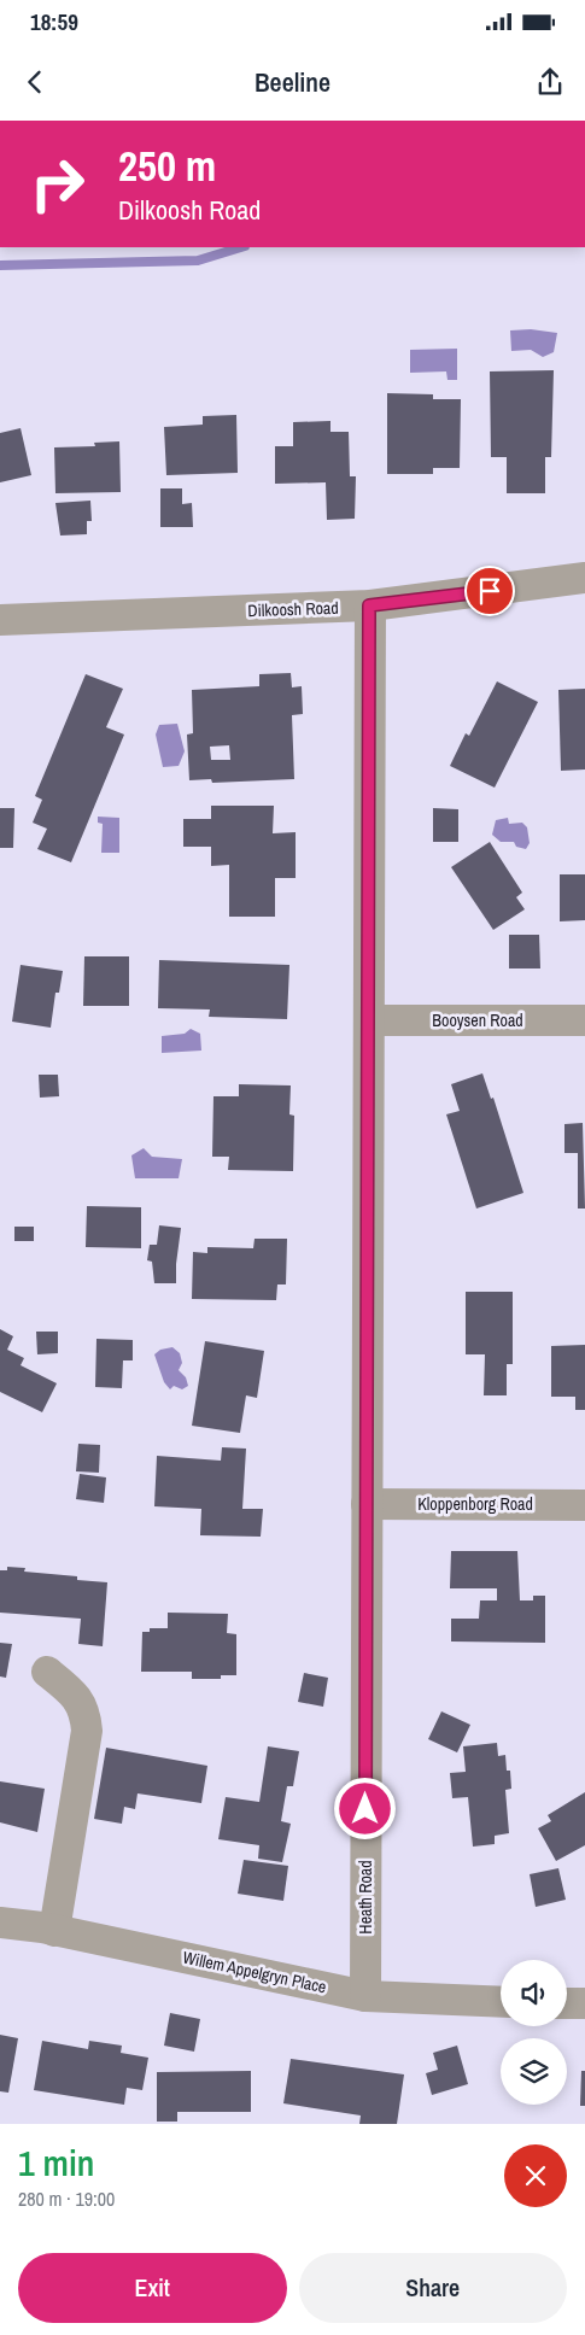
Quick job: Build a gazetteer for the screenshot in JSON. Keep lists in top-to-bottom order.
{
  "streets": {
    "street": [
      "Dilkoosh Road",
      "Booysen Road",
      "Kloppenborg Road",
      "Heath Road",
      "Willem Appelgryn Place"
    ]
  },
  "crossings": [
    ["Dilkoosh Road", "Heath Road"],
    ["Booysen Road", "Heath Road"],
    ["Kloppenborg Road", "Heath Road"],
    ["Heath Road", "Willem Appelgryn Place"]
  ],
  "page": {
    "status": "18:59",
    "header": "Beeline",
    "turn": ["250 m", "Dilkoosh Road"],
    "heading": ["1 min", "280 m · 19:00"],
    "buttons": ["Exit", "Share"]
  }
}
